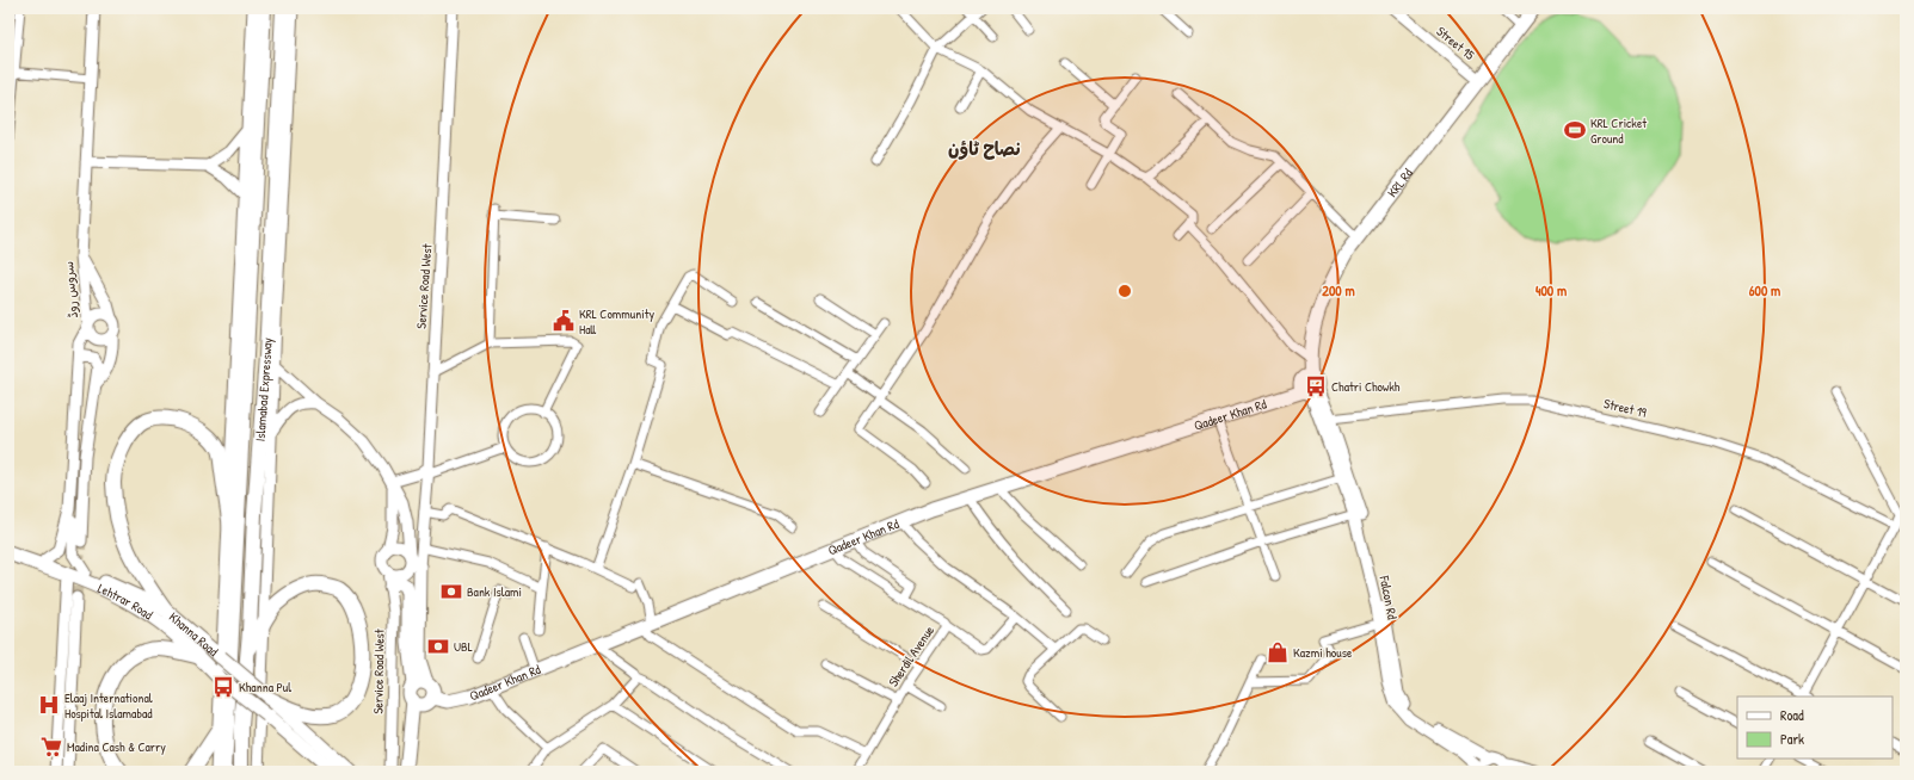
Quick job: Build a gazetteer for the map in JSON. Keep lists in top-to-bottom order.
{
  "streets": {
    "highway": ["Islamabad Expressway"],
    "main road": [
      "KRL Rd",
      "Qadeer Khan Rd",
      "Lehtrar Road",
      "Khanna Road"
    ],
    "street": [
      "Street 15",
      "Service Road West",
      "سروس روڈ",
      "Street 19",
      "Falcon Rd",
      "Sherdil Avenue"
    ]
  },
  "crossings": [
    ["Street 15", "KRL Rd"],
    ["KRL Rd", "Qadeer Khan Rd"],
    ["KRL Rd", "Falcon Rd"],
    ["سروس روڈ", "Khanna Road"],
    ["Street 19", "Falcon Rd"],
    ["Qadeer Khan Rd", "Falcon Rd"],
    ["Qadeer Khan Rd", "Sherdil Avenue"]
  ],
  "districts": ["نصاح ٹاؤن"],
  "places": {
    "sports": ["KRL Cricket Ground"],
    "public building": ["KRL Community Hall"],
    "bus stop": ["Chatri Chowkh", "Khanna Pul"],
    "bank": ["Bank Islami", "UBL"],
    "shop": ["Kazmi house"],
    "hospital": ["Elaaj International Hospital Islamabad"],
    "supermarket": ["Madina Cash & Carry"]
  },
  "legend": ["Road", "Park"],
  "rings": ["200 m", "400 m", "600 m"]
}
